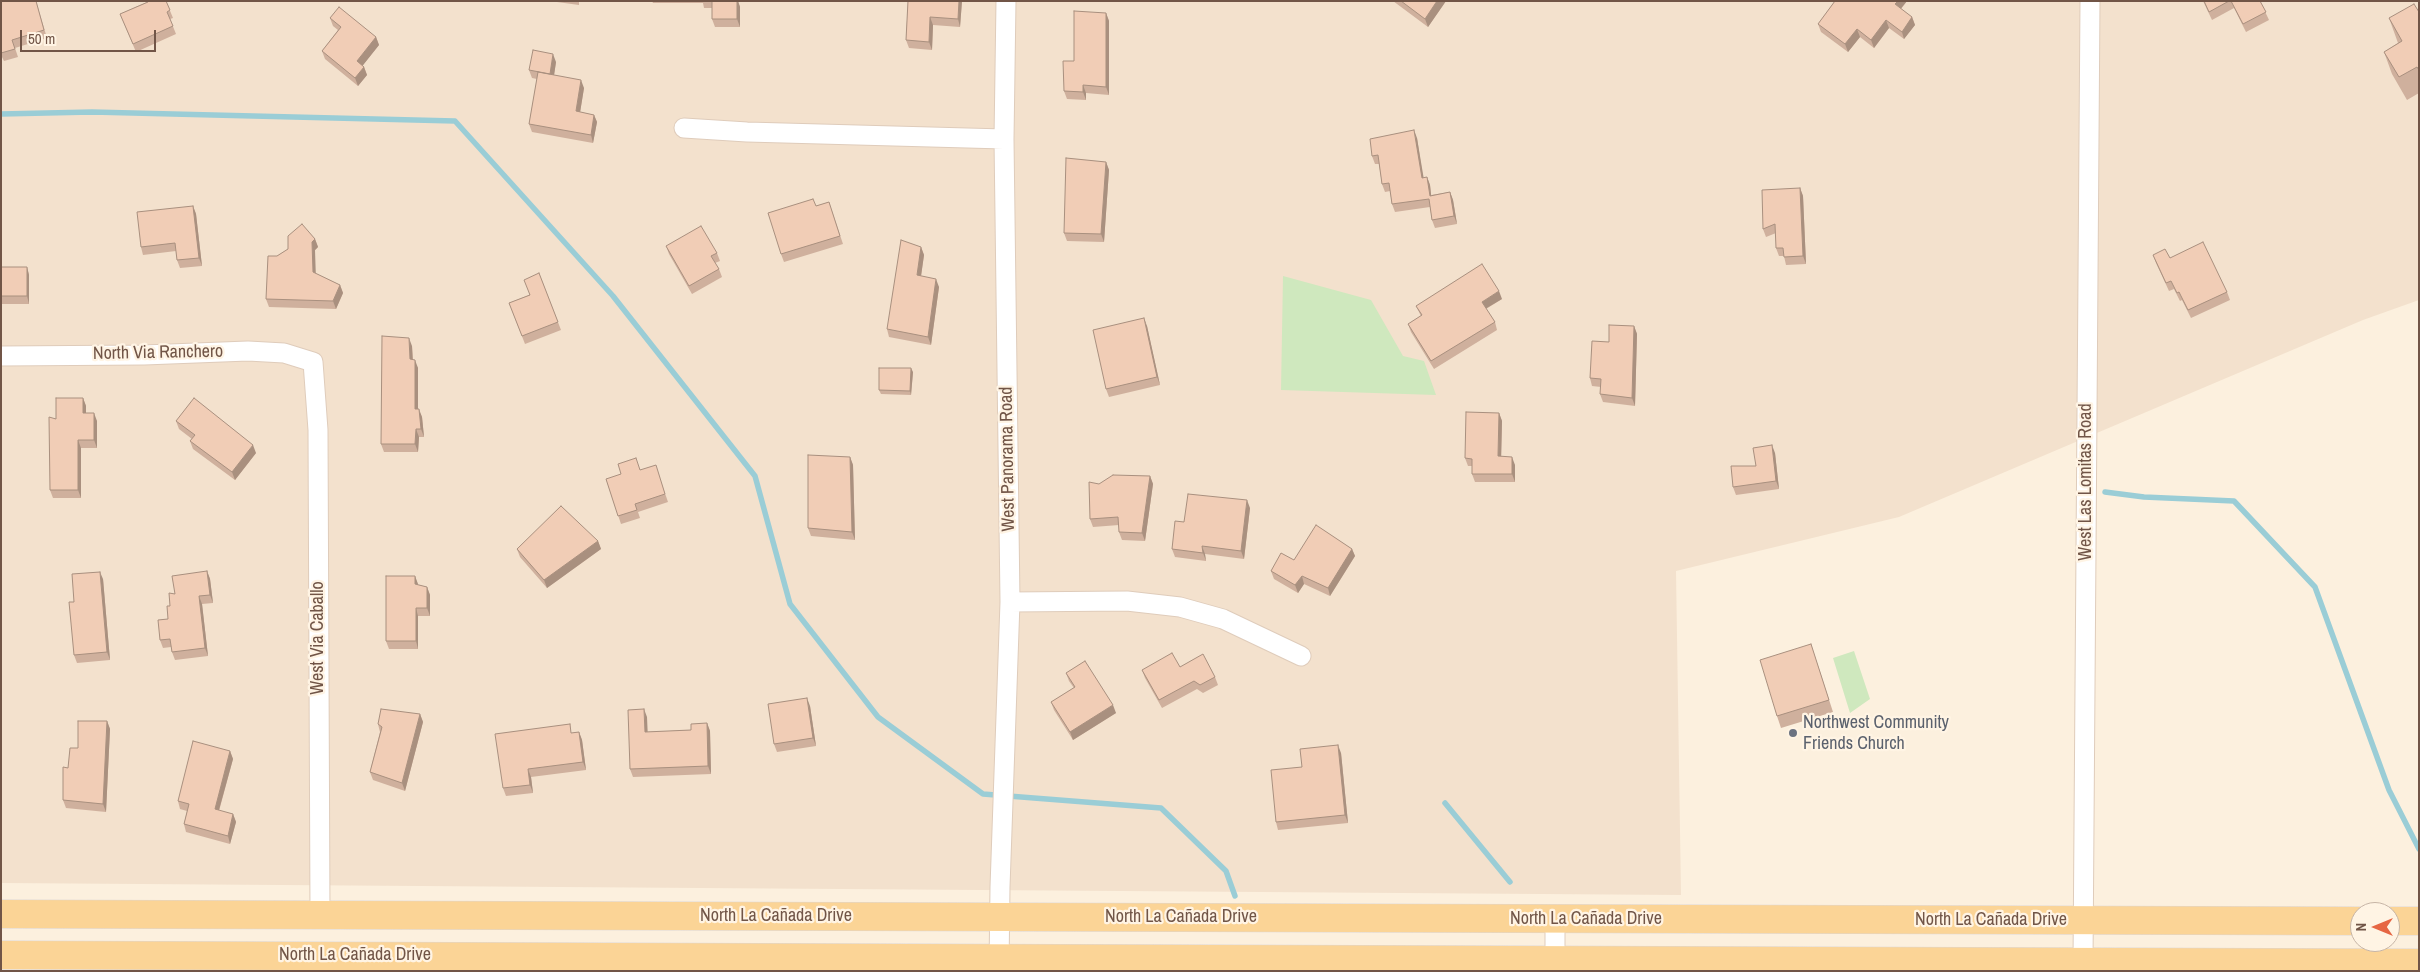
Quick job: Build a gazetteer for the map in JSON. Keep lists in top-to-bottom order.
{
  "streets": {
    "main road": ["North La Cañada Drive"],
    "street": [
      "North Via Ranchero",
      "West Panorama Road",
      "West Las Lomitas Road",
      "West Via Caballo"
    ]
  },
  "crossings": [
    ["North Via Ranchero", "West Via Caballo"],
    ["West Panorama Road", "North La Cañada Drive"],
    ["West Las Lomitas Road", "North La Cañada Drive"],
    ["West Via Caballo", "North La Cañada Drive"]
  ],
  "places": ["Northwest Community Friends Church"],
  "scale_bar": "50 m",
  "north": "left"
}
